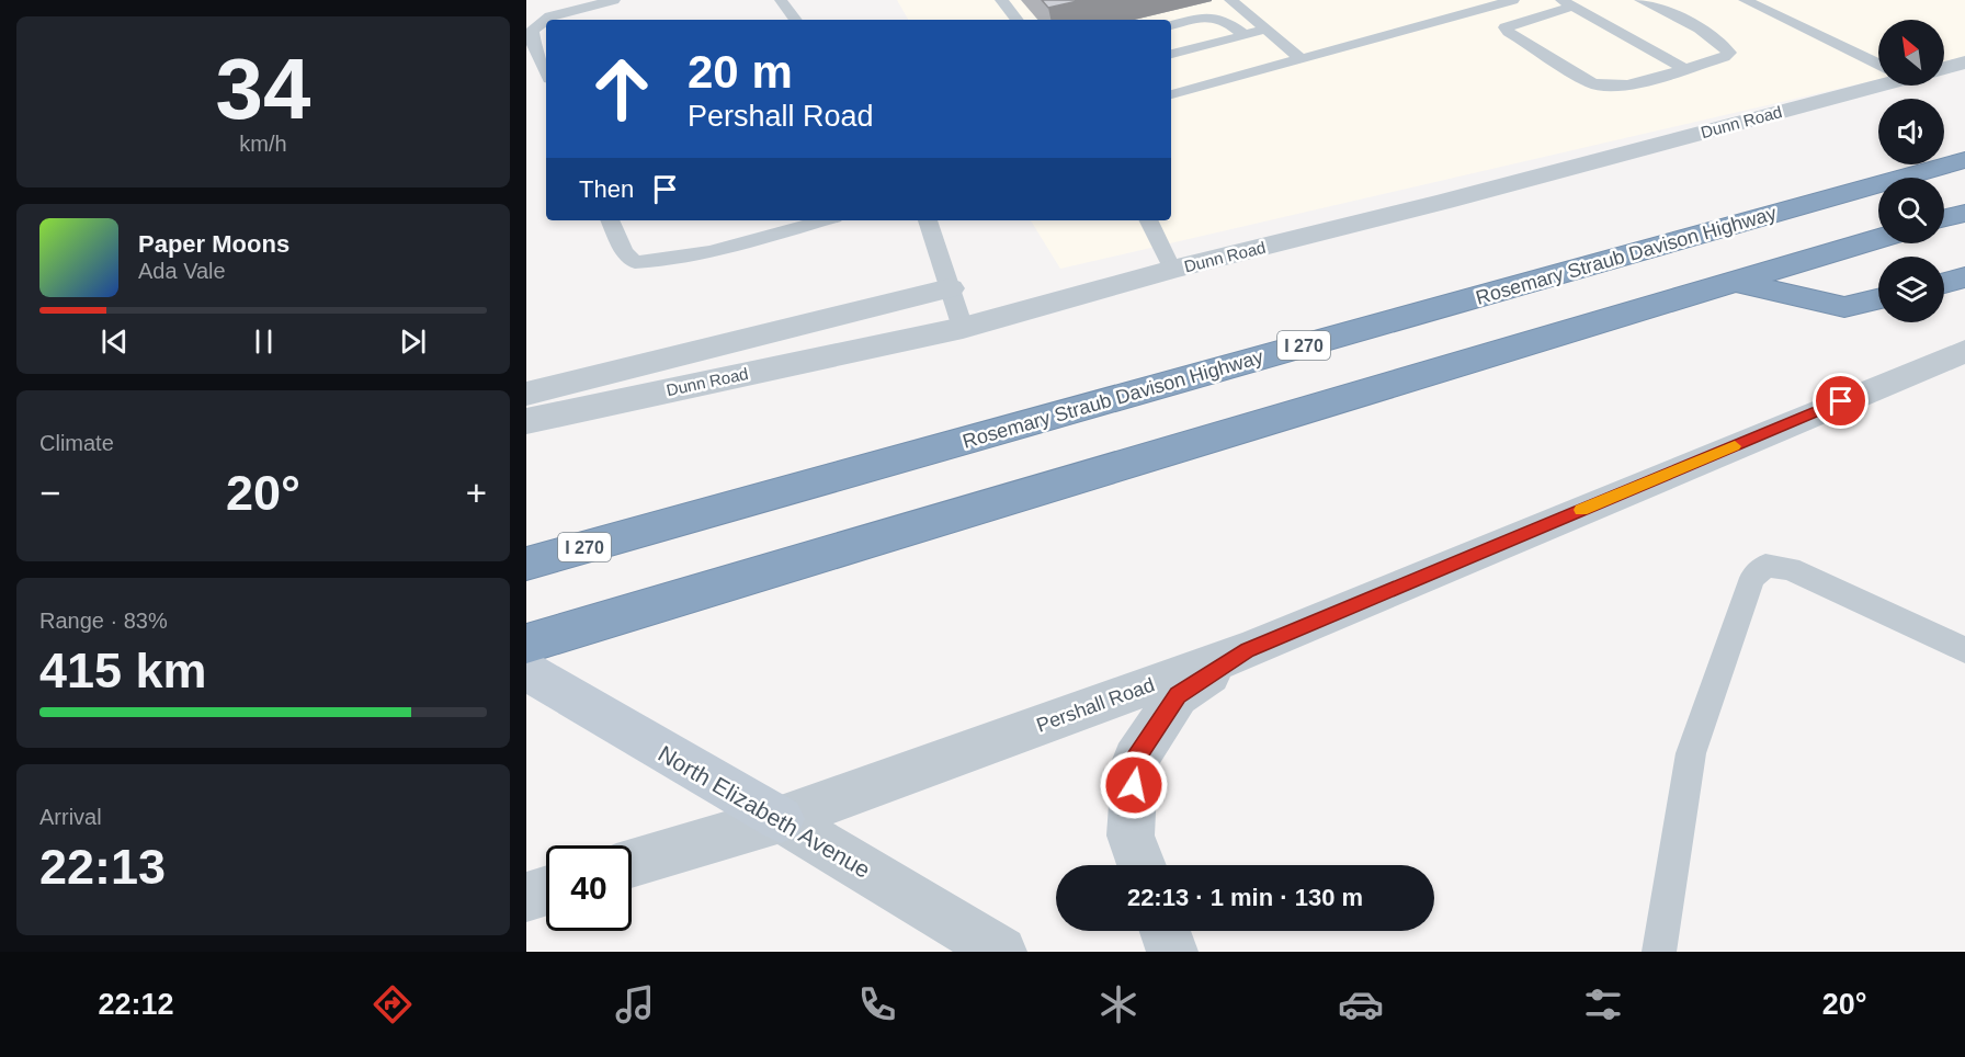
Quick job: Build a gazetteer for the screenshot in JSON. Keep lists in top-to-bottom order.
{
  "streets": {
    "highway": ["Rosemary Straub Davison Highway", "I 270"],
    "main road": ["North Elizabeth Avenue"],
    "street": ["Dunn Road", "Pershall Road"]
  },
  "crossings": [
    ["Pershall Road", "North Elizabeth Avenue"]
  ],
  "north": "top left",
  "page": {
    "tile": [
      ["34", "km/h"],
      "Climate",
      ["Range · 83%", "415 km"],
      ["Arrival", "22:13"]
    ],
    "turn": ["20 m", "Pershall Road"],
    "then": "Then",
    "song": ["Paper Moons", "Ada Vale"],
    "heat": ["−", "20°", "+"],
    "limit": "40",
    "trip": "22:13 · 1 min · 130 m",
    "tabs": ["22:12", "20°"]
  }
}
